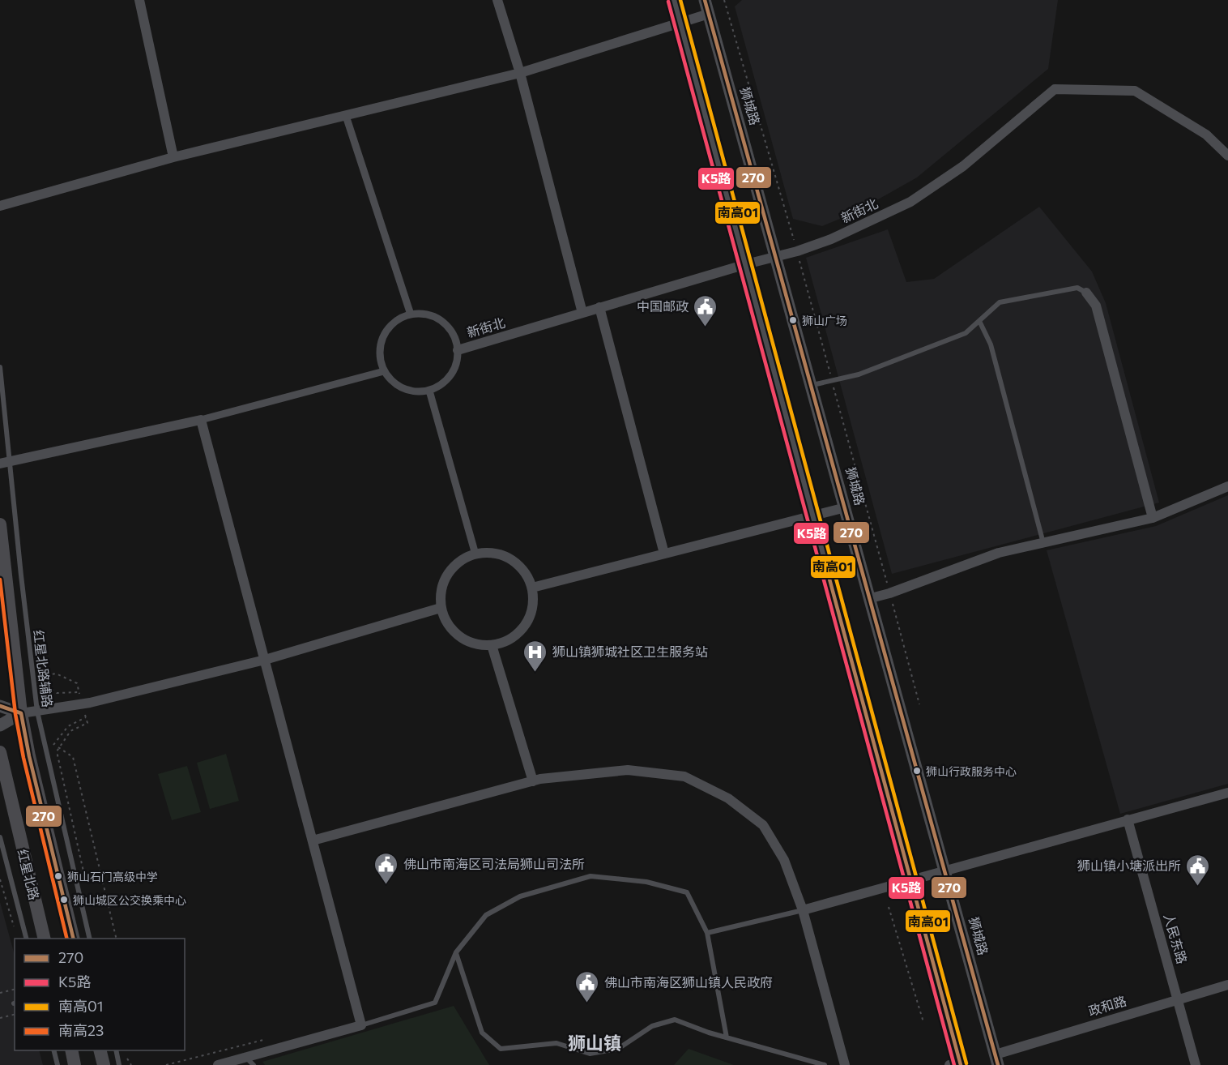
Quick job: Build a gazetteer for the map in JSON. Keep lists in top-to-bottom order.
{
  "streets": {
    "main road": ["红星北路"],
    "street": [
      "狮城路",
      "新街北",
      "人民东路",
      "政和路"
    ],
    "lane": ["红星北路辅路"]
  },
  "crossings": [
    ["狮城路", "新街北"],
    ["狮城路", "政和路"],
    ["人民东路", "政和路"]
  ],
  "districts": ["狮山镇"],
  "places": {
    "other": [
      "狮山广场",
      "狮山行政服务中心",
      "狮山石门高级中学",
      "狮山城区公交换乘中心"
    ],
    "public building": [
      "中国邮政",
      "佛山市南海区司法局狮山司法所",
      "狮山镇小塘派出所",
      "佛山市南海区狮山镇人民政府"
    ],
    "hospital": ["狮山镇狮城社区卫生服务站"]
  },
  "lines": [
    "transit line 270",
    "transit line 南高01",
    "transit line K5路",
    "transit line 南高23"
  ],
  "legend": [
    "270",
    "K5路",
    "南高01",
    "南高23"
  ]
}
